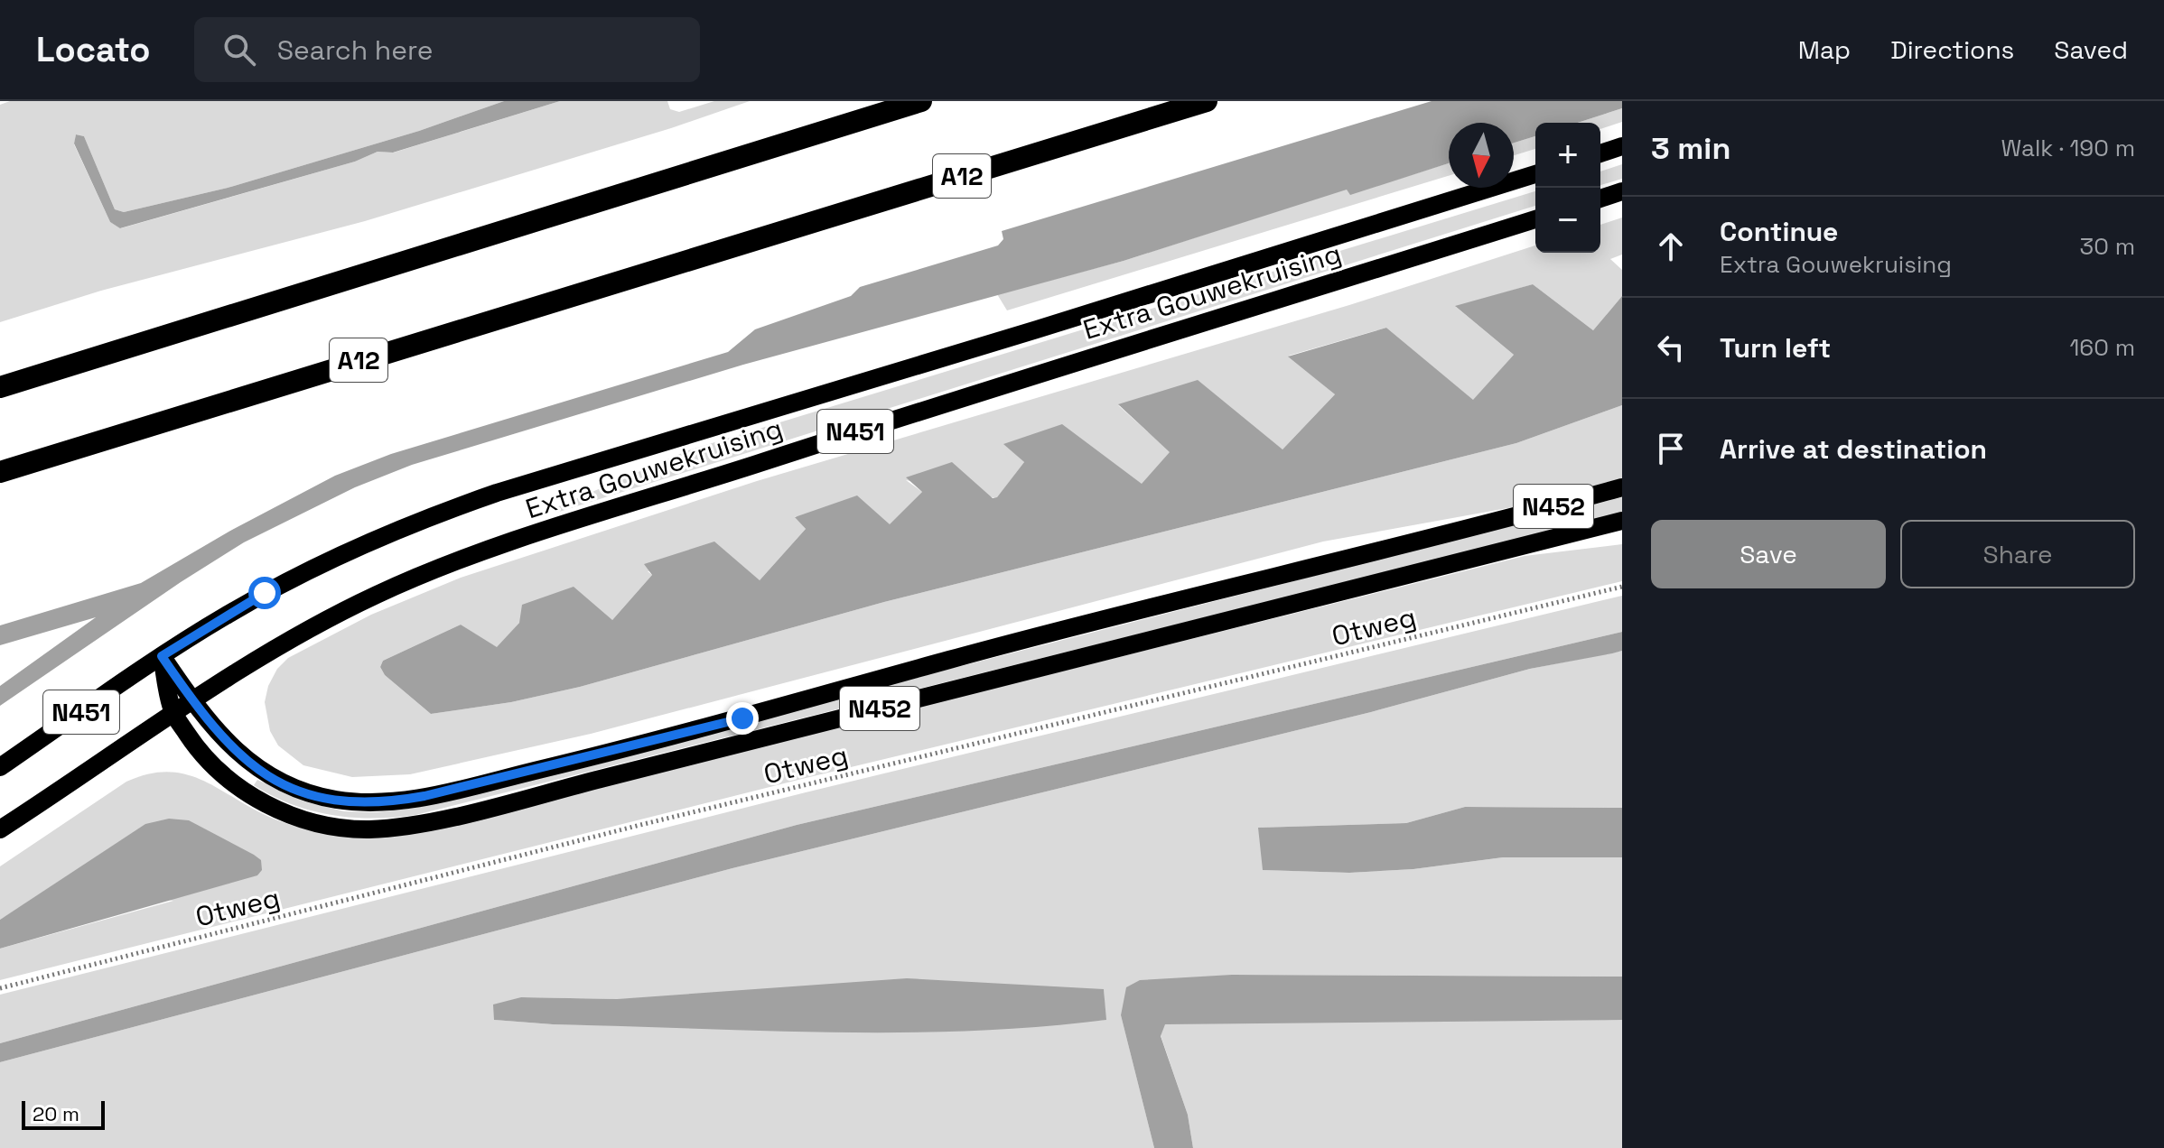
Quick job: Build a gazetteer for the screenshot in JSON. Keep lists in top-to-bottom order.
{
  "streets": {
    "highway": ["A12"],
    "main road": ["Extra Gouwekruising", "N451", "N452"],
    "path": ["Otweg"]
  },
  "crossings": [
    ["Extra Gouwekruising", "N452"]
  ],
  "scale_bar": "20 m",
  "north": "bottom",
  "page": {
    "header": "Locato",
    "search": "Search here",
    "nav": ["Map", "Directions", "Saved"],
    "heading": ["3 min", "Walk · 190 m"],
    "map_buttons": ["+", "−"],
    "list": [
      ["Continue", "Extra Gouwekruising", "30 m"],
      ["Turn left", "160 m"],
      "Arrive at destination"
    ],
    "buttons": ["Save", "Share"],
    "scale": "20 m"
  }
}
